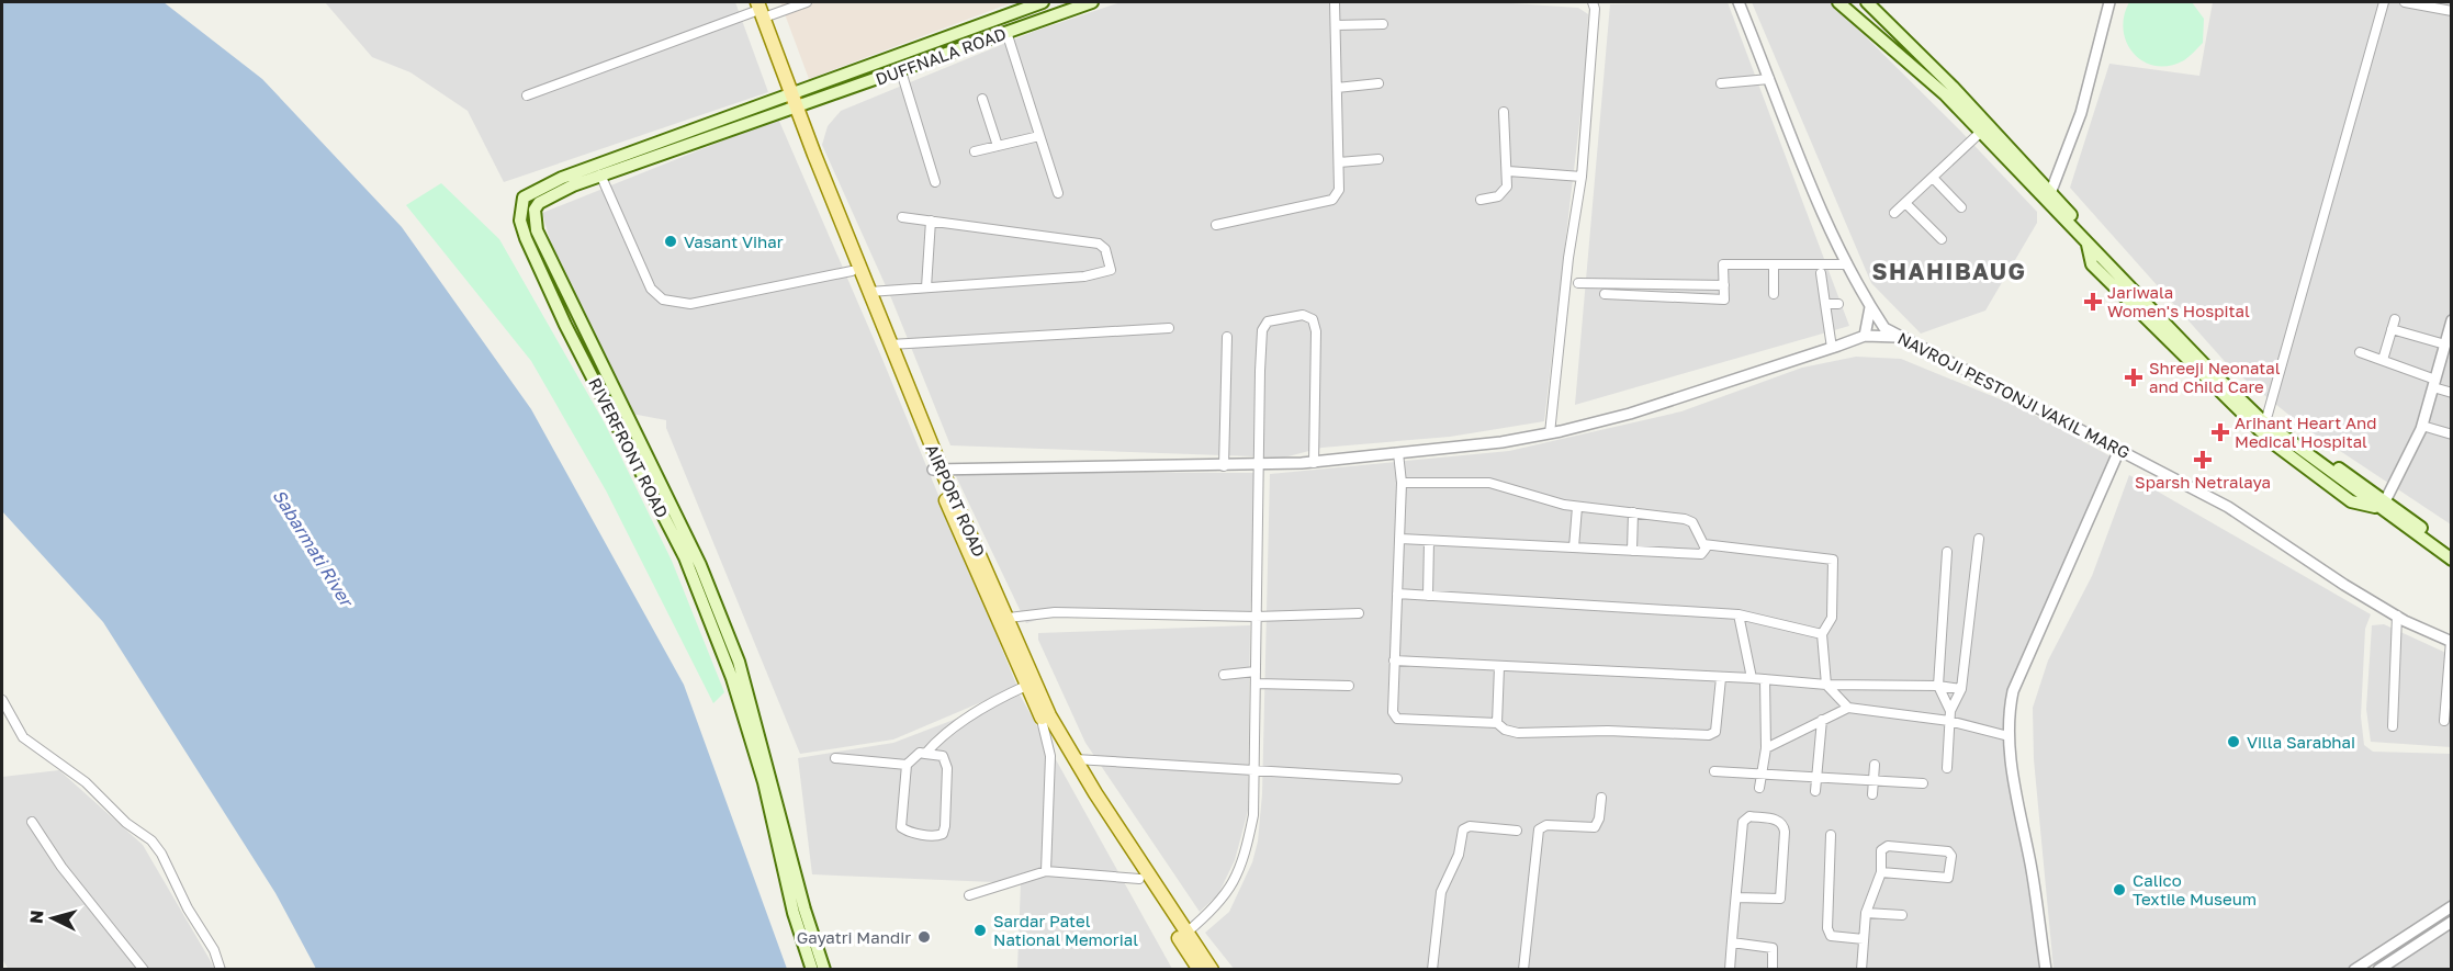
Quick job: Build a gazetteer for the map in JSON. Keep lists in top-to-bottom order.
{
  "streets": {
    "main road": ["DUFFNALA ROAD", "RIVERFRONT ROAD", "AIRPORT ROAD"],
    "street": ["NAVROJI PESTONJI VAKIL MARG"]
  },
  "crossings": [
    ["DUFFNALA ROAD", "RIVERFRONT ROAD"],
    ["DUFFNALA ROAD", "AIRPORT ROAD"],
    ["RIVERFRONT ROAD", "AIRPORT ROAD"]
  ],
  "districts": ["SHAHIBAUG"],
  "water": ["Sabarmati River"],
  "places": {
    "other": [
      "Vasant Vihar",
      "Villa Sarabhai",
      "Calico Textile Museum",
      "Sardar Patel National Memorial",
      "Gayatri Mandir"
    ],
    "health": [
      "Jariwala Women's Hospital",
      "Shreeji Neonatal and Child Care",
      "Arihant Heart And Medical Hospital",
      "Sparsh Netralaya"
    ]
  },
  "north": "left"
}
